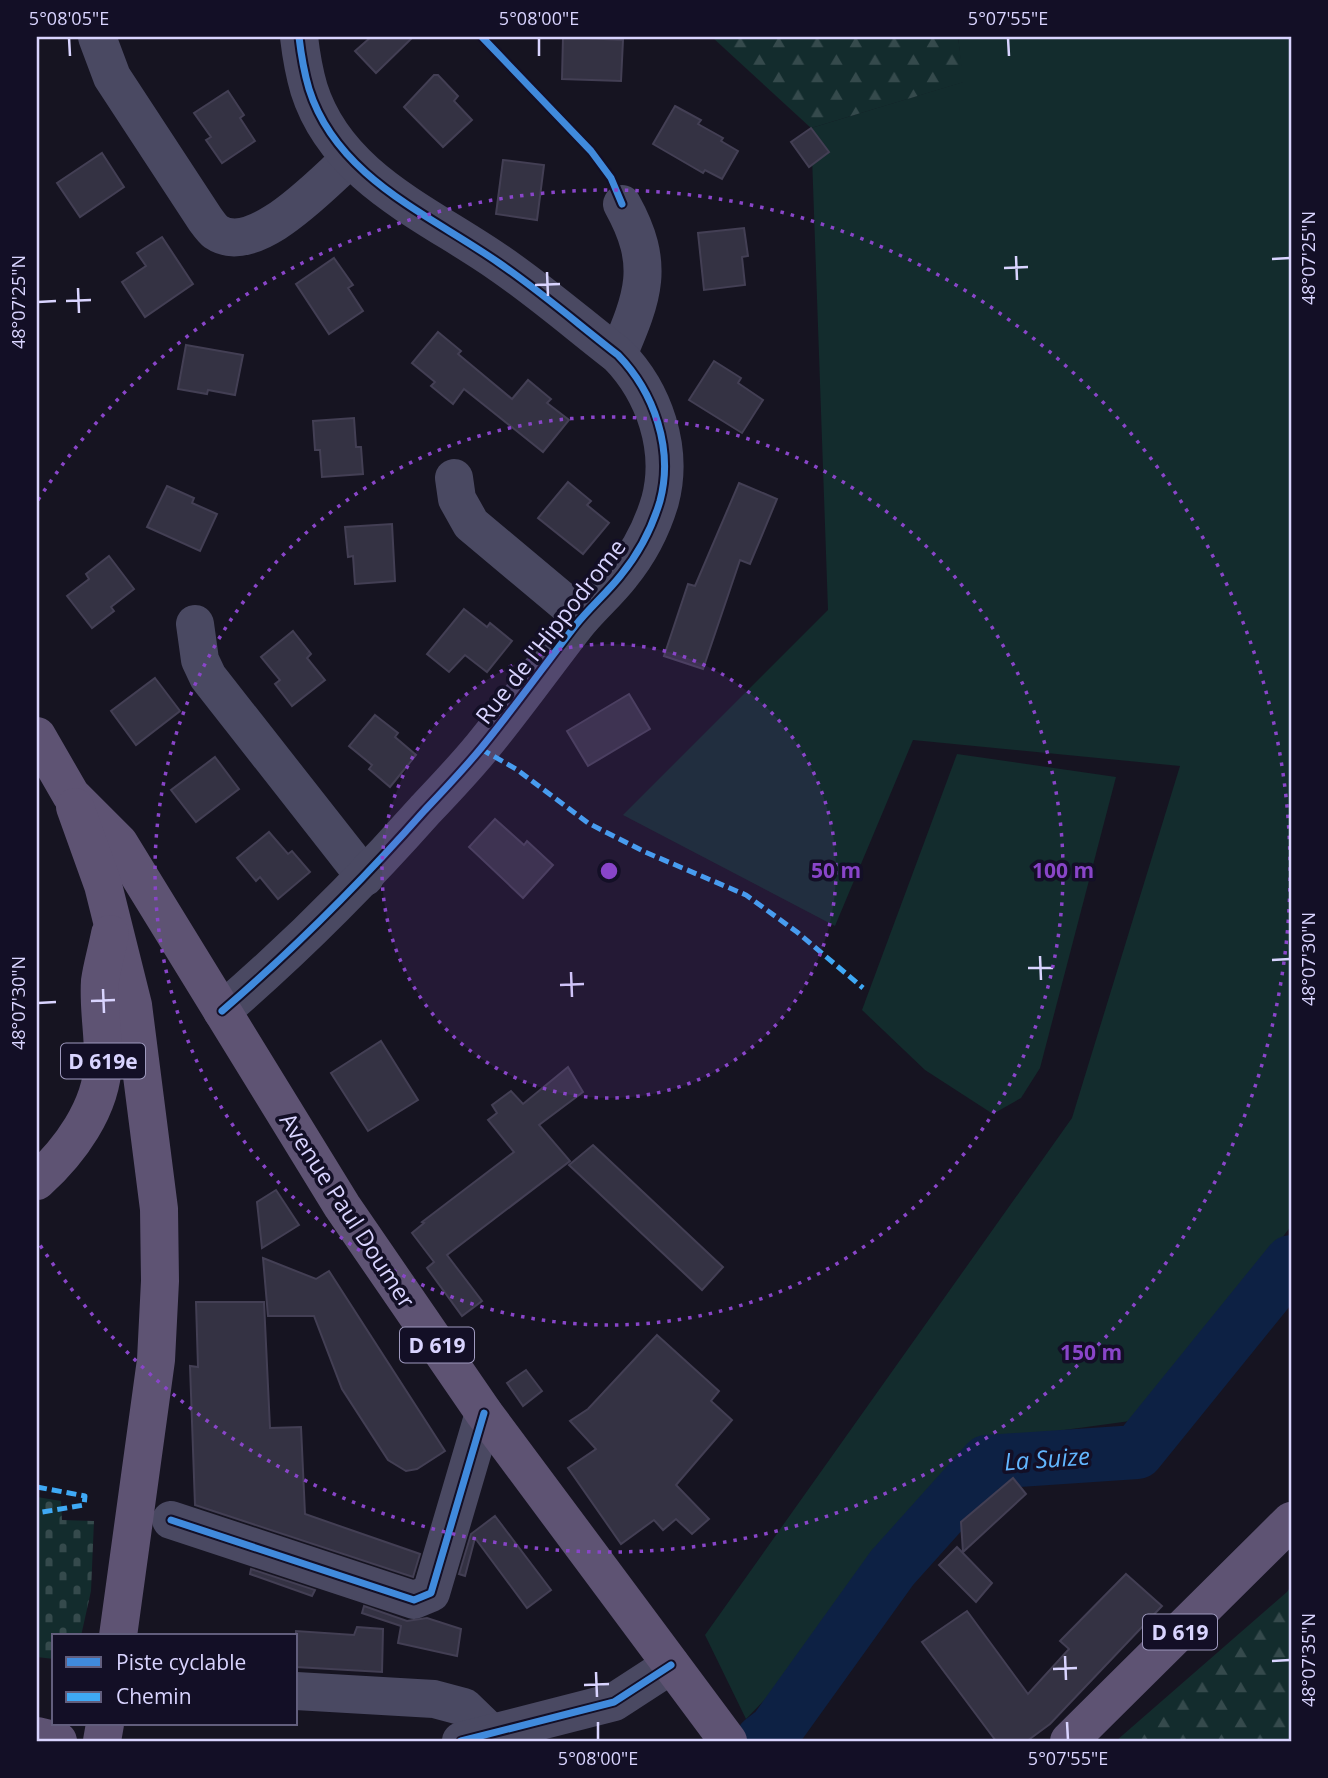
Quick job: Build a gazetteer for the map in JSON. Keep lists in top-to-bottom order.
{
  "streets": {
    "main road": ["D 619e", "Avenue Paul Doumer", "D 619"],
    "street": ["Rue de l'Hippodrome"]
  },
  "crossings": [
    ["Rue de l'Hippodrome", "Avenue Paul Doumer"]
  ],
  "water": ["La Suize"],
  "legend": ["Piste cyclable", "Chemin"],
  "coordinates": [
    "5°08'05\"E",
    "5°08'00\"E",
    "5°07'55\"E",
    "48°07'25\"N",
    "48°07'30\"N",
    "48°07'35\"N"
  ],
  "rings": ["50 m", "100 m", "150 m"]
}
